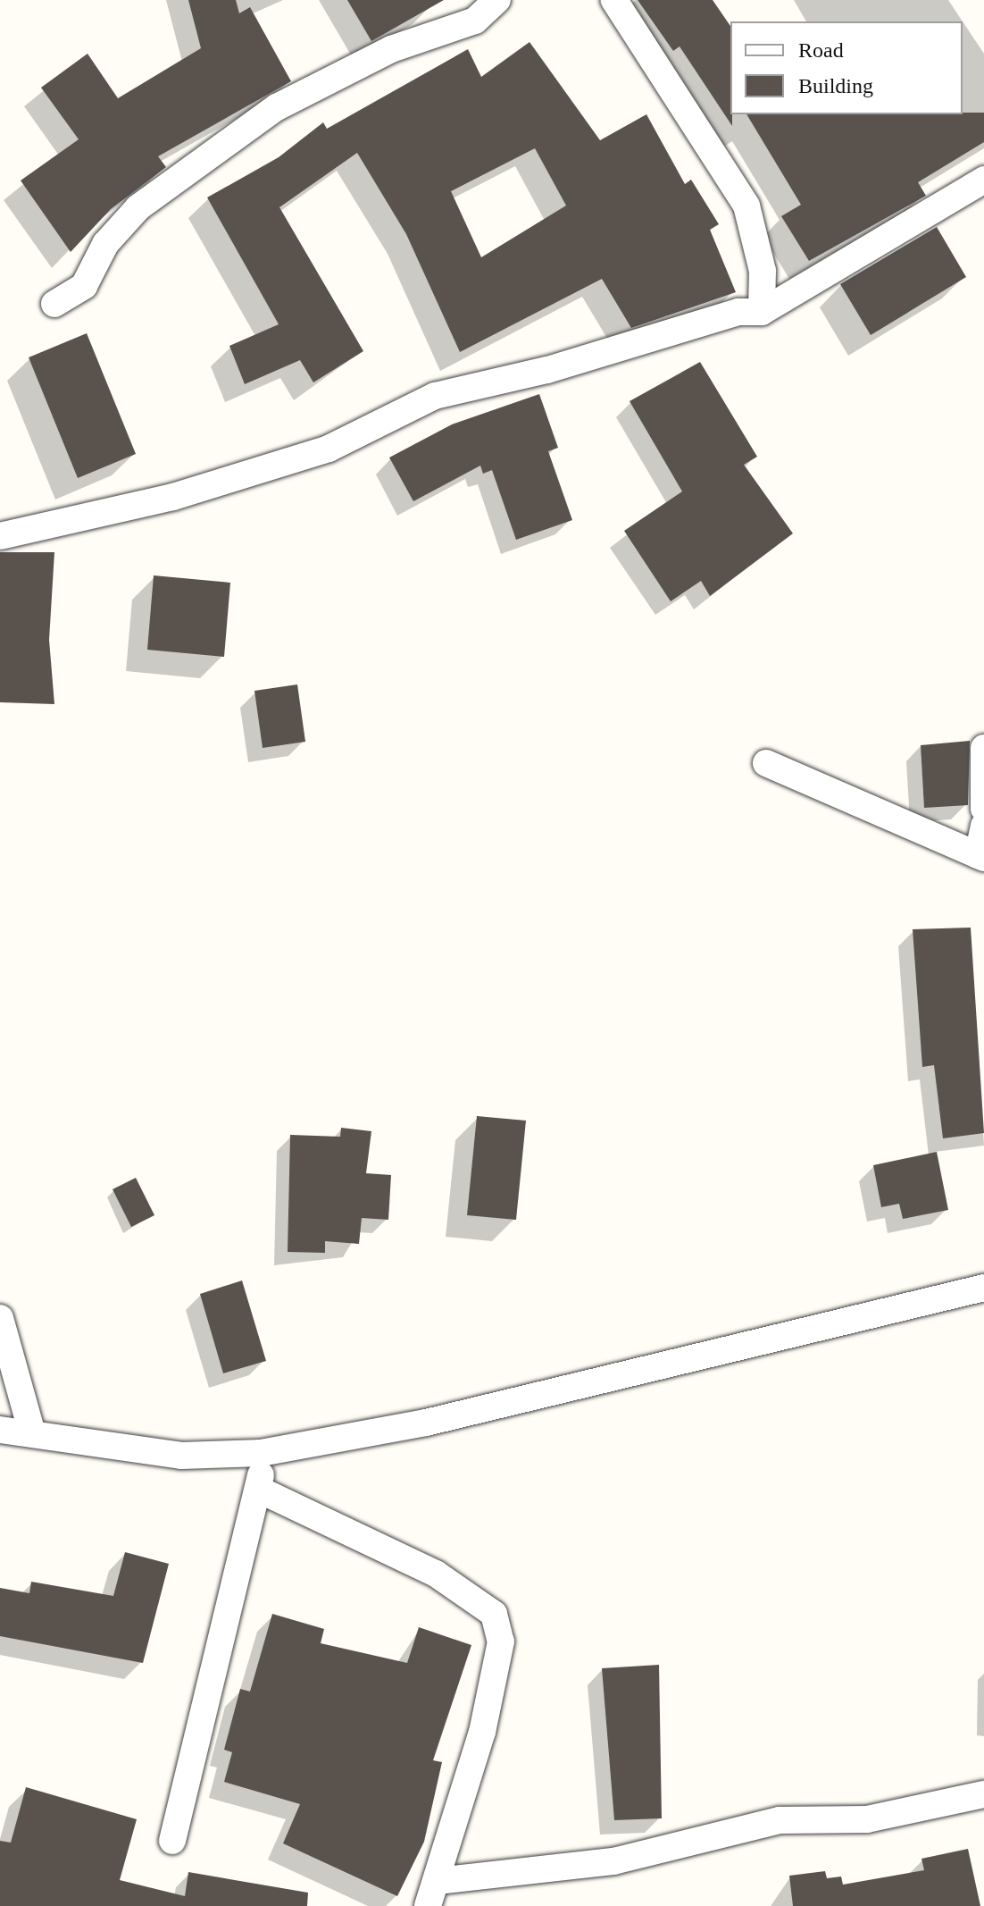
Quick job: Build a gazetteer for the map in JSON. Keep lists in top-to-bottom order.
{
  "legend": ["Road", "Building"]
}
